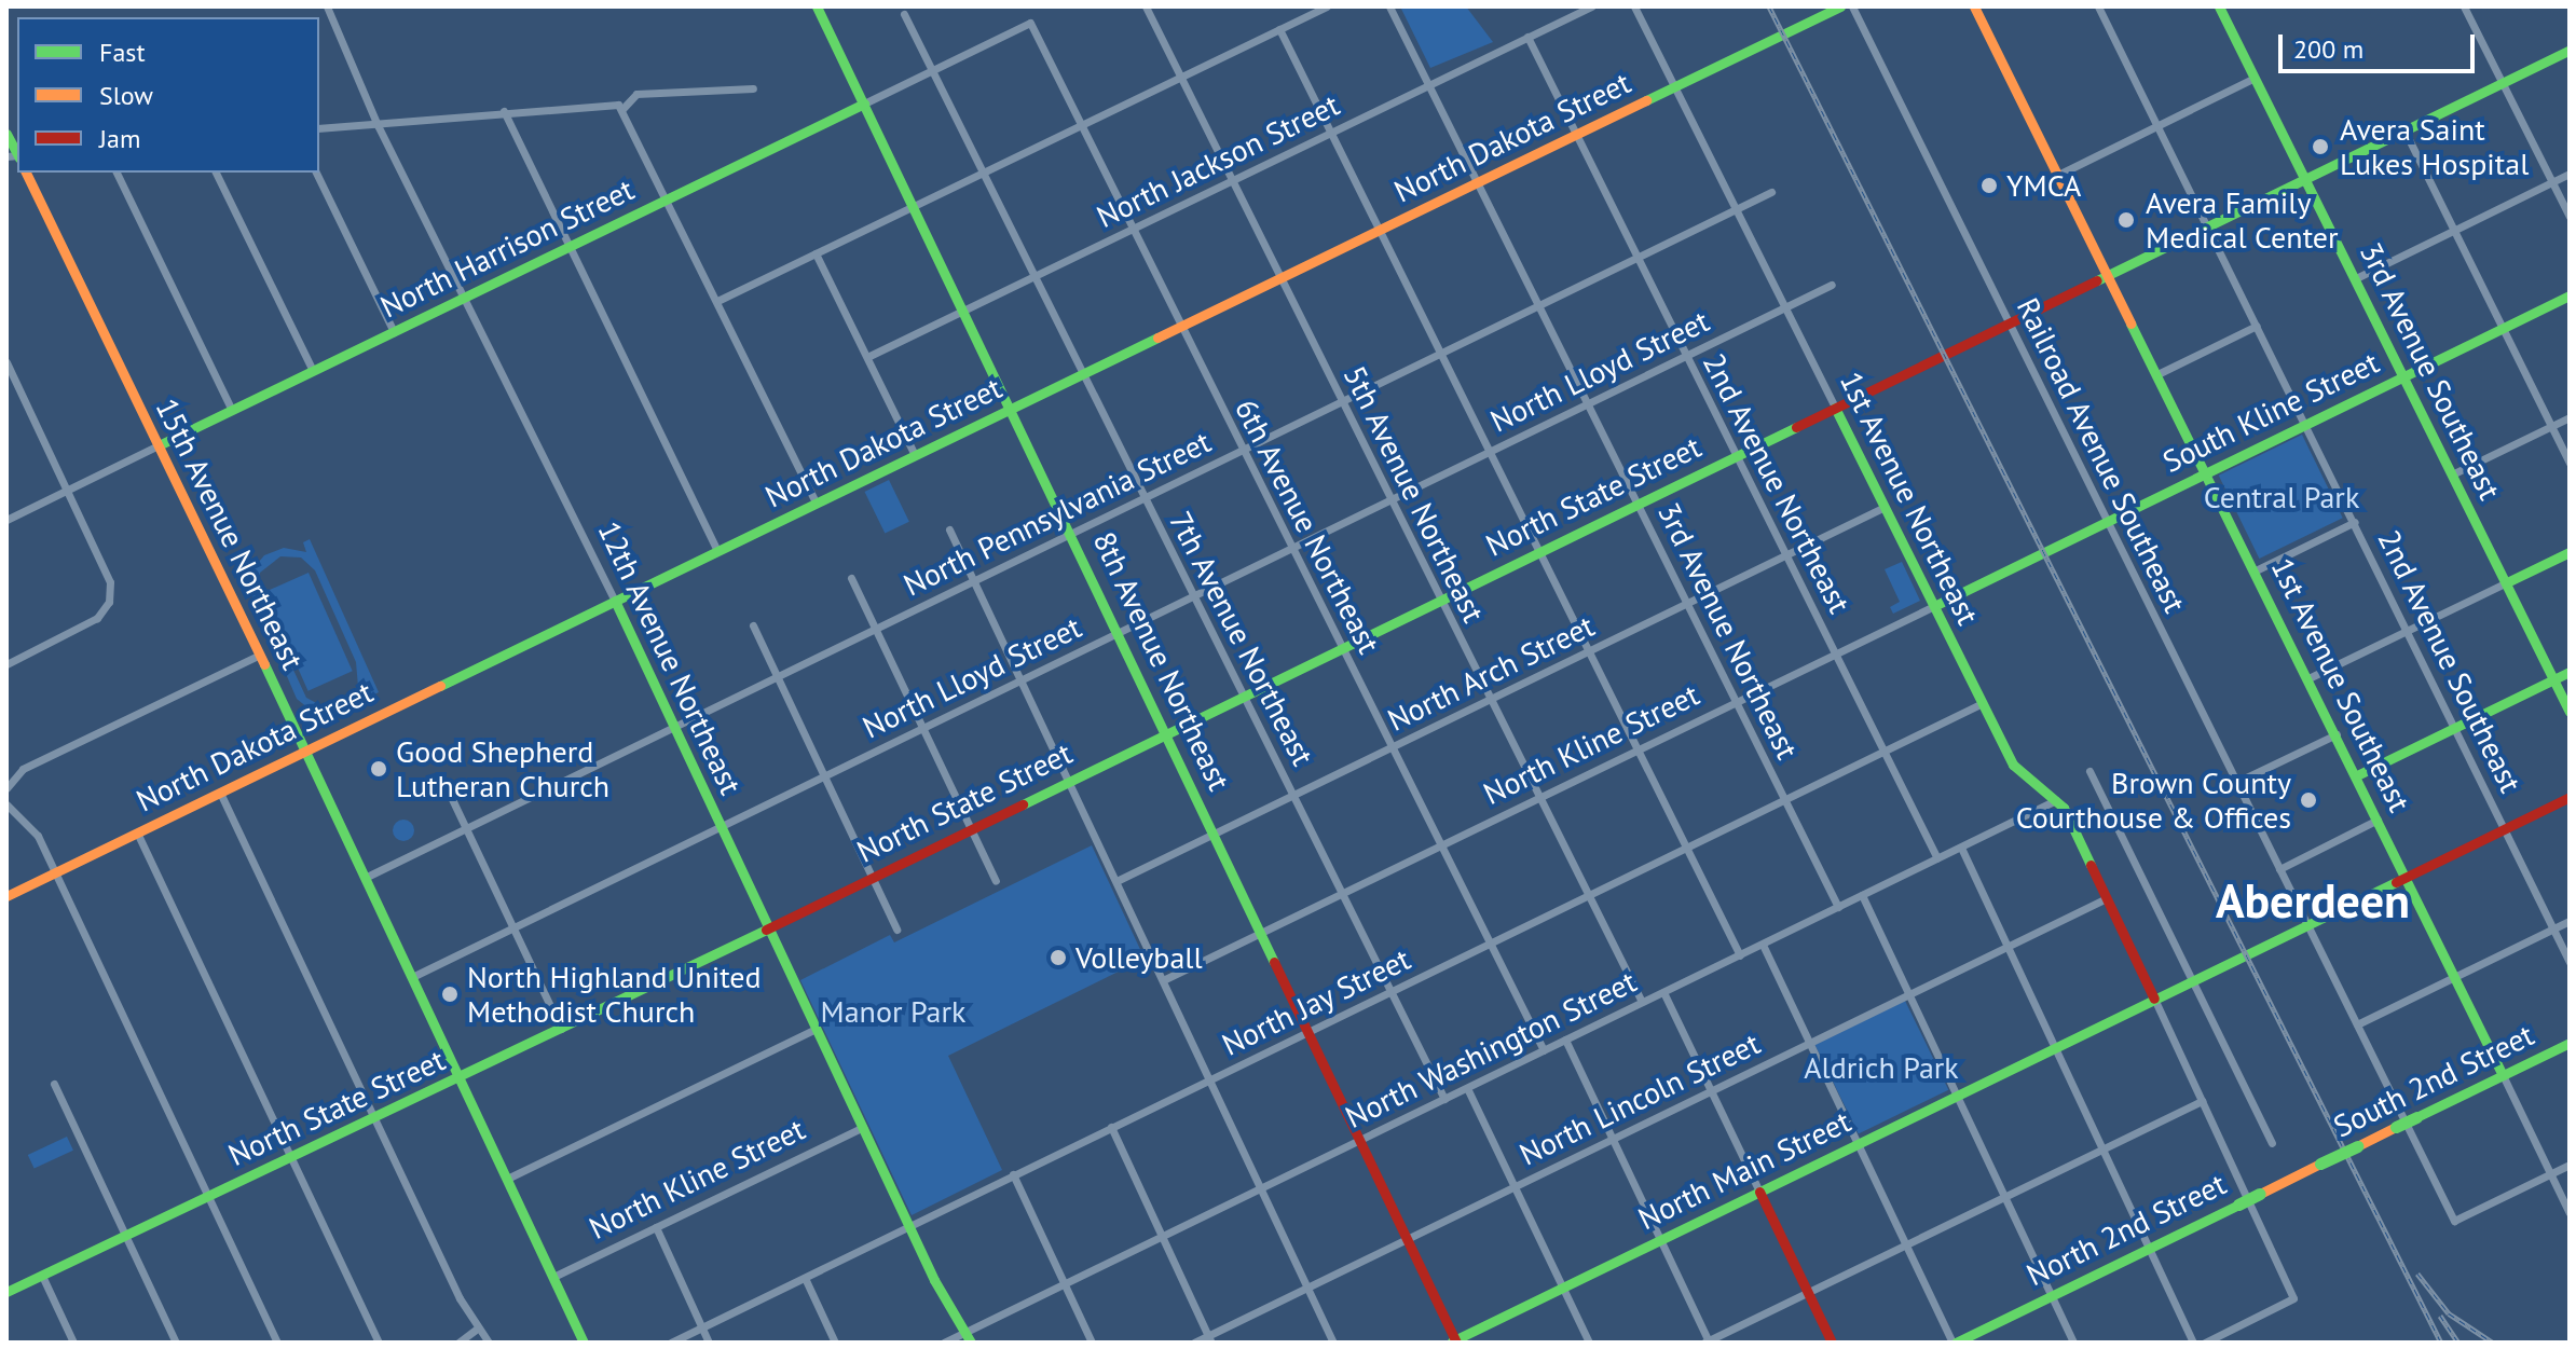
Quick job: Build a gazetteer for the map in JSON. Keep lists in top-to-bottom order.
{
  "streets": {
    "street": [
      "North Dakota Street",
      "North Jackson Street",
      "North Harrison Street",
      "North Lloyd Street",
      "3rd Avenue Southeast",
      "South Kline Street",
      "Railroad Avenue Southeast",
      "2nd Avenue Northeast",
      "5th Avenue Northeast",
      "North State Street",
      "1st Avenue Northeast",
      "North Pennsylvania Street",
      "6th Avenue Northeast",
      "15th Avenue Northeast",
      "3rd Avenue Northeast",
      "7th Avenue Northeast",
      "12th Avenue Northeast",
      "8th Avenue Northeast",
      "2nd Avenue Southeast",
      "North Arch Street",
      "1st Avenue Southeast",
      "North Kline Street",
      "North Jay Street",
      "North Washington Street",
      "South 2nd Street",
      "North Lincoln Street",
      "North Main Street",
      "North 2nd Street"
    ]
  },
  "crossings": [
    ["North Dakota Street", "2nd Avenue Northeast"],
    ["North Dakota Street", "5th Avenue Northeast"],
    ["North Dakota Street", "1st Avenue Northeast"],
    ["North Dakota Street", "6th Avenue Northeast"],
    ["North Dakota Street", "15th Avenue Northeast"],
    ["North Dakota Street", "3rd Avenue Northeast"],
    ["North Dakota Street", "7th Avenue Northeast"],
    ["North Dakota Street", "12th Avenue Northeast"],
    ["North Dakota Street", "8th Avenue Northeast"],
    ["North Jackson Street", "2nd Avenue Northeast"],
    ["North Jackson Street", "5th Avenue Northeast"],
    ["North Jackson Street", "6th Avenue Northeast"],
    ["North Jackson Street", "3rd Avenue Northeast"],
    ["North Jackson Street", "7th Avenue Northeast"],
    ["North Jackson Street", "8th Avenue Northeast"],
    ["North Harrison Street", "6th Avenue Northeast"],
    ["North Harrison Street", "15th Avenue Northeast"],
    ["North Harrison Street", "7th Avenue Northeast"],
    ["North Harrison Street", "12th Avenue Northeast"],
    ["North Harrison Street", "8th Avenue Northeast"],
    ["North Lloyd Street", "2nd Avenue Northeast"],
    ["North Lloyd Street", "5th Avenue Northeast"],
    ["North Lloyd Street", "1st Avenue Northeast"],
    ["North Lloyd Street", "6th Avenue Northeast"],
    ["North Lloyd Street", "15th Avenue Northeast"],
    ["North Lloyd Street", "3rd Avenue Northeast"],
    ["North Lloyd Street", "7th Avenue Northeast"],
    ["North Lloyd Street", "12th Avenue Northeast"],
    ["North Lloyd Street", "8th Avenue Northeast"],
    ["3rd Avenue Southeast", "South Kline Street"],
    ["3rd Avenue Southeast", "North State Street"],
    ["South Kline Street", "Railroad Avenue Southeast"],
    ["South Kline Street", "2nd Avenue Southeast"],
    ["South Kline Street", "1st Avenue Southeast"],
    ["South Kline Street", "North Kline Street"],
    ["Railroad Avenue Southeast", "North State Street"],
    ["Railroad Avenue Southeast", "North Main Street"],
    ["2nd Avenue Northeast", "North State Street"],
    ["2nd Avenue Northeast", "North Pennsylvania Street"],
    ["2nd Avenue Northeast", "North Arch Street"],
    ["2nd Avenue Northeast", "North Kline Street"],
    ["2nd Avenue Northeast", "North Jay Street"],
    ["2nd Avenue Northeast", "North Washington Street"],
    ["5th Avenue Northeast", "North State Street"],
    ["5th Avenue Northeast", "North Pennsylvania Street"],
    ["5th Avenue Northeast", "North Arch Street"],
    ["5th Avenue Northeast", "North Kline Street"],
    ["5th Avenue Northeast", "North Jay Street"],
    ["5th Avenue Northeast", "North Washington Street"],
    ["North State Street", "1st Avenue Northeast"],
    ["North State Street", "6th Avenue Northeast"],
    ["North State Street", "15th Avenue Northeast"],
    ["North State Street", "3rd Avenue Northeast"],
    ["North State Street", "7th Avenue Northeast"],
    ["North State Street", "12th Avenue Northeast"],
    ["North State Street", "8th Avenue Northeast"],
    ["North State Street", "2nd Avenue Southeast"],
    ["North State Street", "1st Avenue Southeast"],
    ["1st Avenue Northeast", "North Pennsylvania Street"],
    ["1st Avenue Northeast", "North Arch Street"],
    ["1st Avenue Northeast", "North Kline Street"],
    ["1st Avenue Northeast", "North Jay Street"],
    ["1st Avenue Northeast", "North Washington Street"],
    ["1st Avenue Northeast", "North Lincoln Street"],
    ["1st Avenue Northeast", "North Main Street"],
    ["North Pennsylvania Street", "6th Avenue Northeast"],
    ["North Pennsylvania Street", "15th Avenue Northeast"],
    ["North Pennsylvania Street", "3rd Avenue Northeast"],
    ["North Pennsylvania Street", "7th Avenue Northeast"],
    ["North Pennsylvania Street", "12th Avenue Northeast"],
    ["North Pennsylvania Street", "8th Avenue Northeast"],
    ["6th Avenue Northeast", "North Arch Street"],
    ["6th Avenue Northeast", "North Kline Street"],
    ["6th Avenue Northeast", "North Jay Street"],
    ["6th Avenue Northeast", "North Washington Street"],
    ["15th Avenue Northeast", "North Kline Street"],
    ["3rd Avenue Northeast", "North Arch Street"],
    ["3rd Avenue Northeast", "North Kline Street"],
    ["3rd Avenue Northeast", "North Jay Street"],
    ["3rd Avenue Northeast", "North Washington Street"],
    ["7th Avenue Northeast", "North Arch Street"],
    ["7th Avenue Northeast", "North Kline Street"],
    ["7th Avenue Northeast", "North Jay Street"],
    ["7th Avenue Northeast", "North Washington Street"],
    ["12th Avenue Northeast", "North Kline Street"],
    ["12th Avenue Northeast", "North Jay Street"],
    ["12th Avenue Northeast", "North Washington Street"],
    ["8th Avenue Northeast", "North Arch Street"],
    ["8th Avenue Northeast", "North Kline Street"],
    ["8th Avenue Northeast", "North Jay Street"],
    ["8th Avenue Northeast", "North Washington Street"],
    ["8th Avenue Northeast", "North Lincoln Street"],
    ["8th Avenue Northeast", "North Main Street"],
    ["2nd Avenue Southeast", "North Main Street"],
    ["1st Avenue Southeast", "South 2nd Street"],
    ["1st Avenue Southeast", "North Main Street"],
    ["South 2nd Street", "North 2nd Street"]
  ],
  "districts": ["Aberdeen"],
  "parks": ["Central Park", "Manor Park", "Aldrich Park"],
  "places": [
    "Avera Saint Lukes Hospital",
    "YMCA",
    "Avera Family Medical Center",
    "Good Shepherd Lutheran Church",
    "Brown County Courthouse & Offices",
    "Volleyball",
    "North Highland United Methodist Church"
  ],
  "legend": ["Fast", "Slow", "Jam"],
  "scale_bar": "200 m"
}
